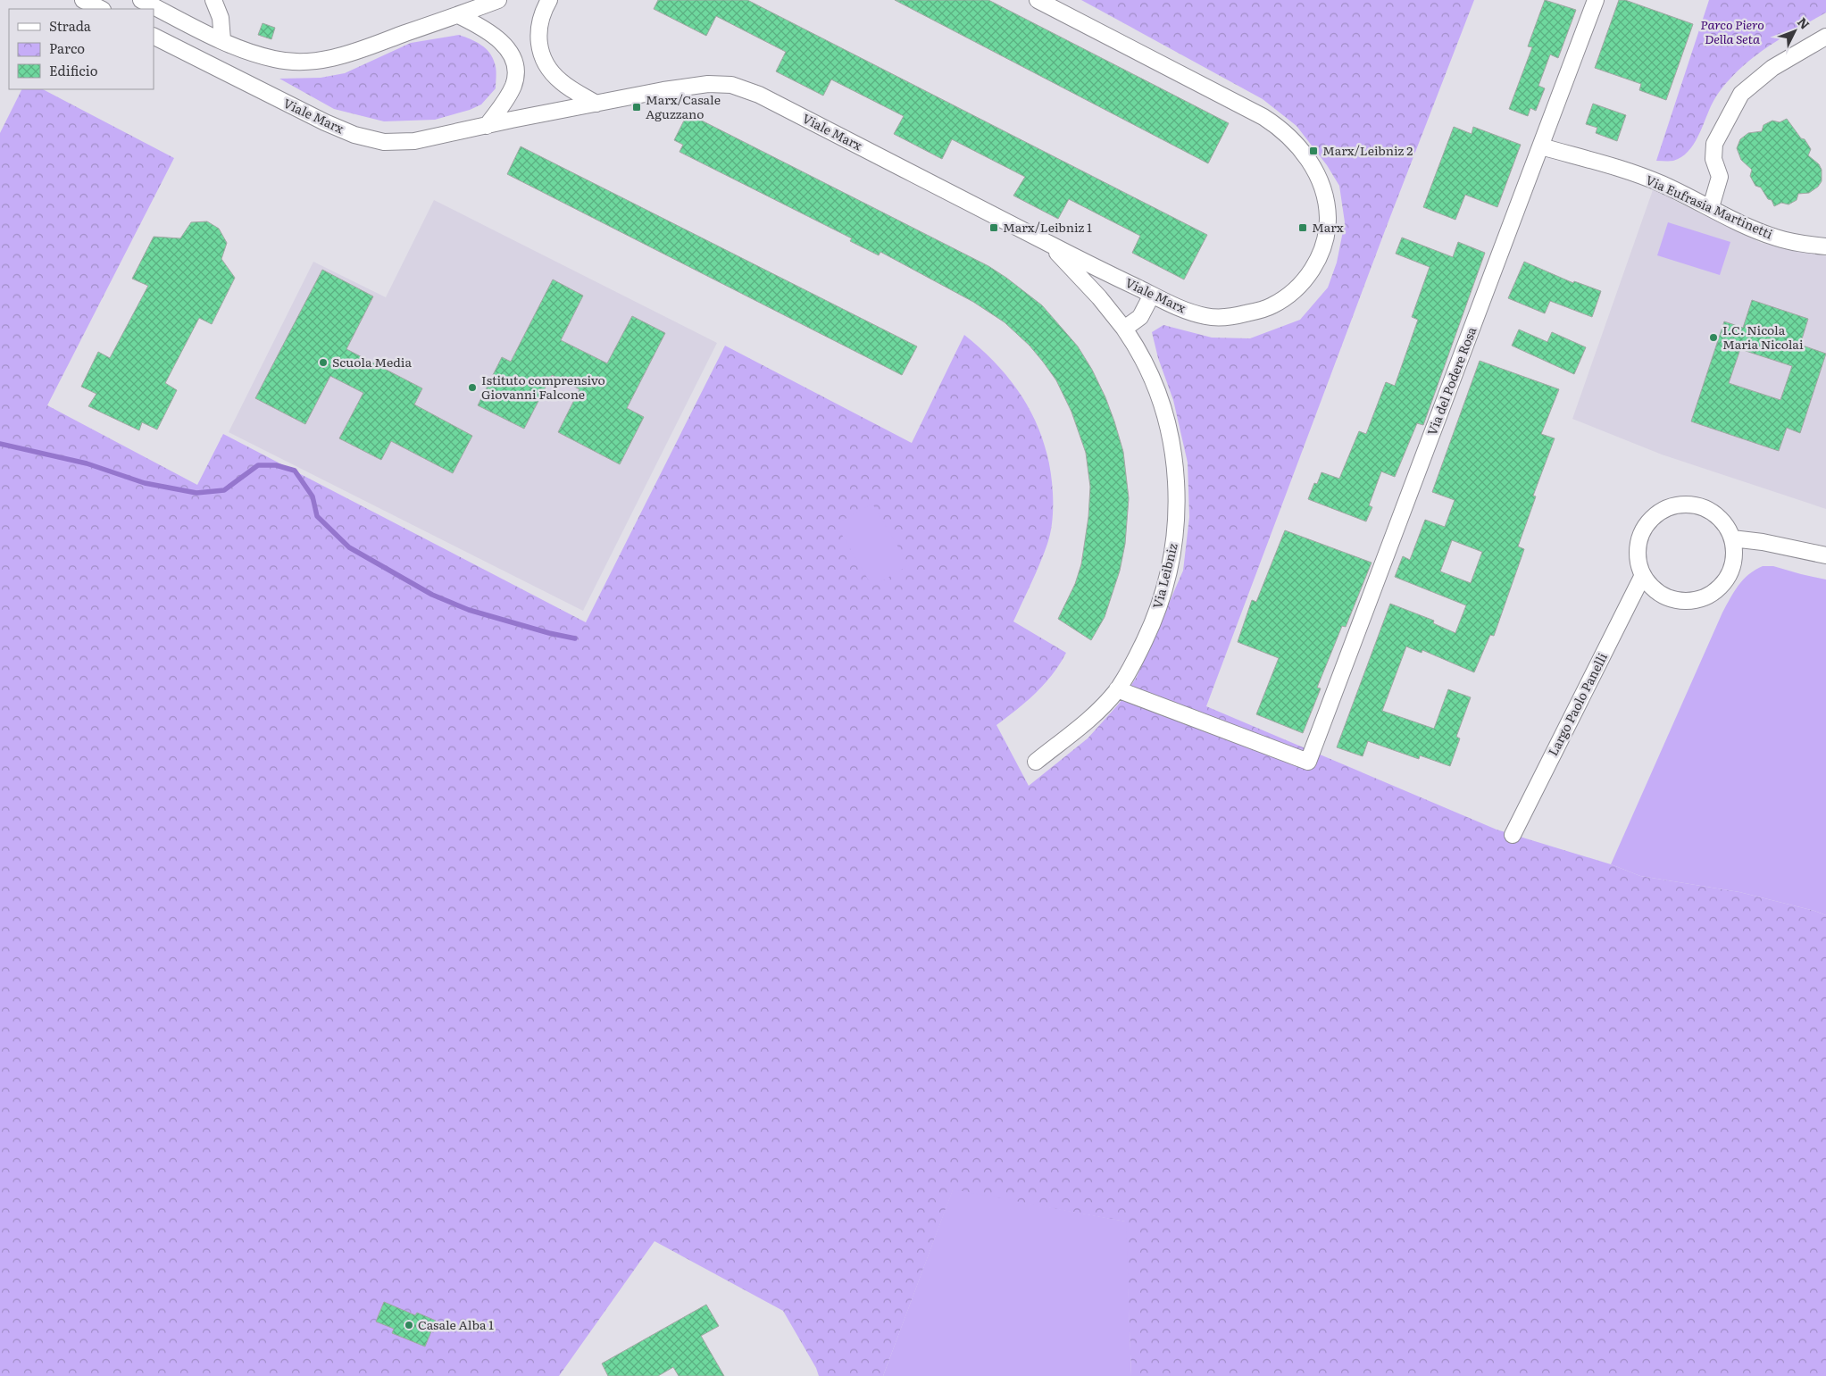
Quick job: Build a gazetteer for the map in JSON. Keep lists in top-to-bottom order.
{
  "streets": {
    "street": [
      "Viale Marx",
      "Via Eufrasia Martinetti",
      "Via del Podere Rosa",
      "Via Leibniz",
      "Largo Paolo Panelli"
    ]
  },
  "crossings": [
    ["Viale Marx", "Via Leibniz"],
    ["Via Eufrasia Martinetti", "Via del Podere Rosa"],
    ["Via del Podere Rosa", "Via Leibniz"]
  ],
  "parks": ["Parco Piero Della Seta"],
  "places": {
    "transit": [
      "Marx/Casale Aguzzano",
      "Marx/Leibniz 2",
      "Marx/Leibniz 1",
      "Marx"
    ],
    "other": [
      "I.C. Nicola Maria Nicolai",
      "Scuola Media",
      "Istituto comprensivo Giovanni Falcone",
      "Casale Alba 1"
    ]
  },
  "legend": ["Strada", "Parco", "Edificio"],
  "north": "top right"
}
